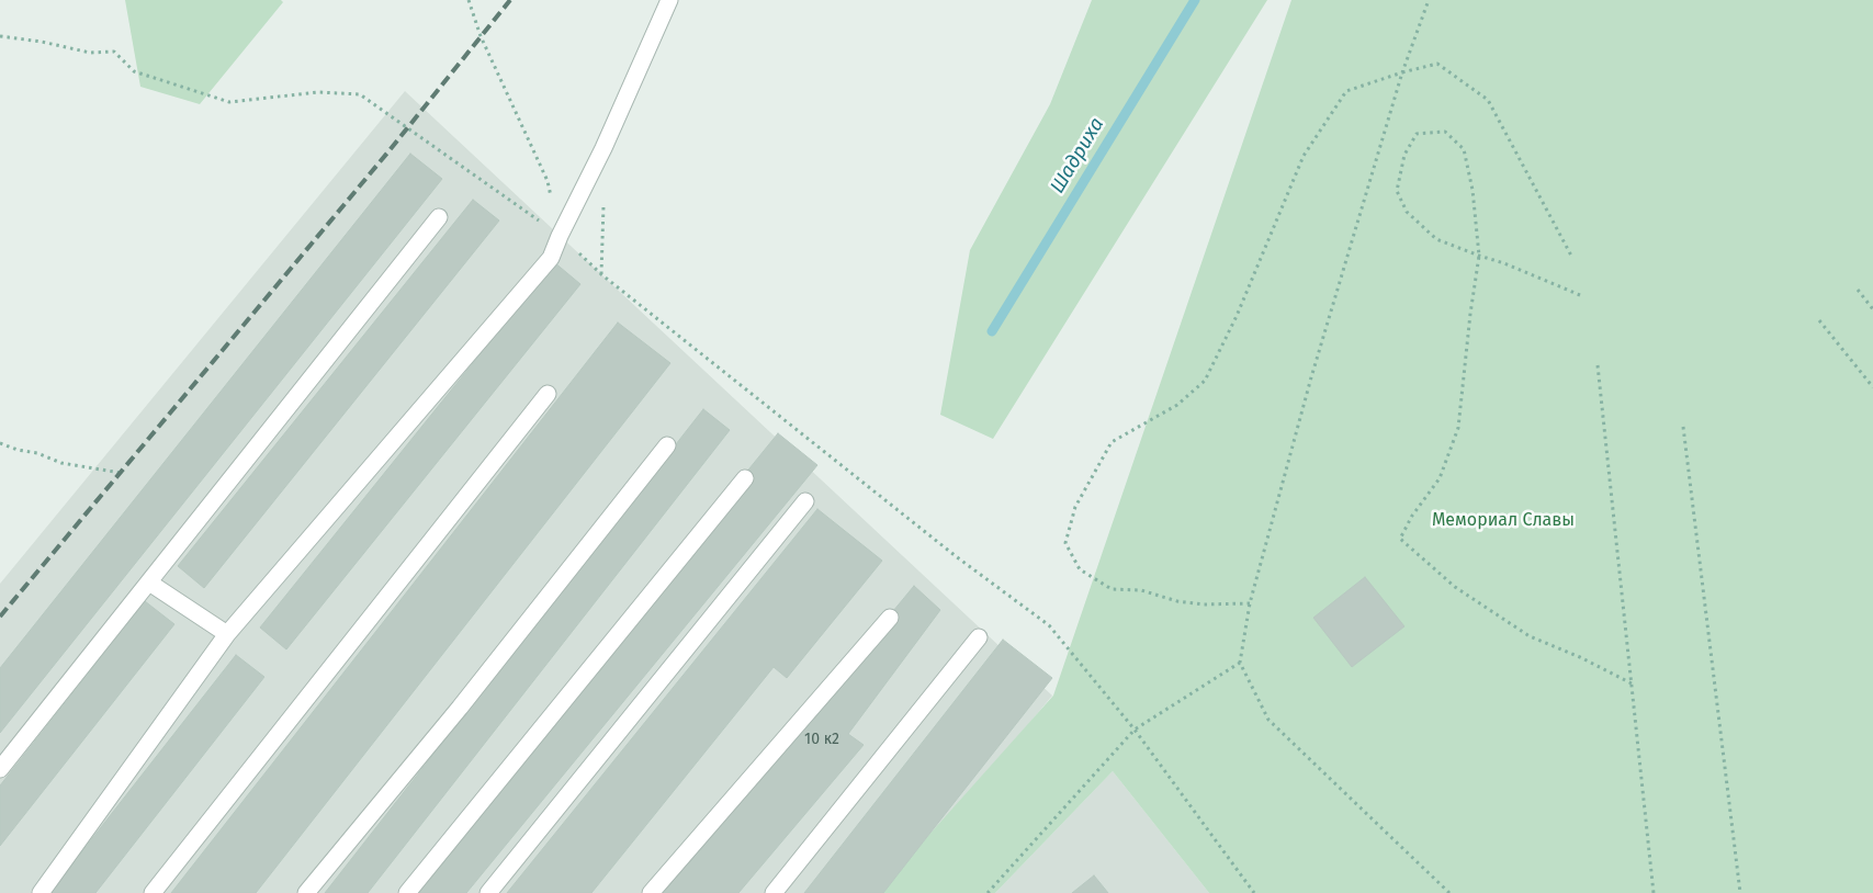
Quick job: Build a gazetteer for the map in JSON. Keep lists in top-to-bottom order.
{
  "water": ["Шадриха"],
  "parks": ["Мемориал Славы"],
  "house_numbers": ["10 к2"]
}
